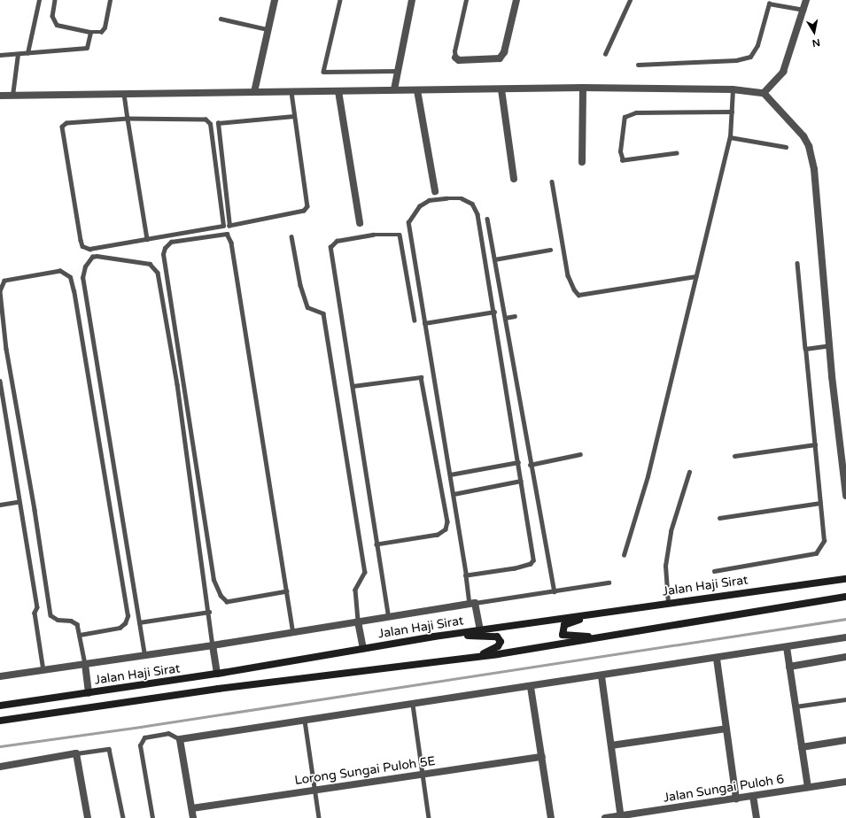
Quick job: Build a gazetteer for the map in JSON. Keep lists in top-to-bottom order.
{
  "streets": {
    "main road": ["Jalan Haji Sirat"],
    "street": ["Lorong Sungai Puloh 5E", "Jalan Sungai Puloh 6"]
  },
  "north": "bottom"
}
